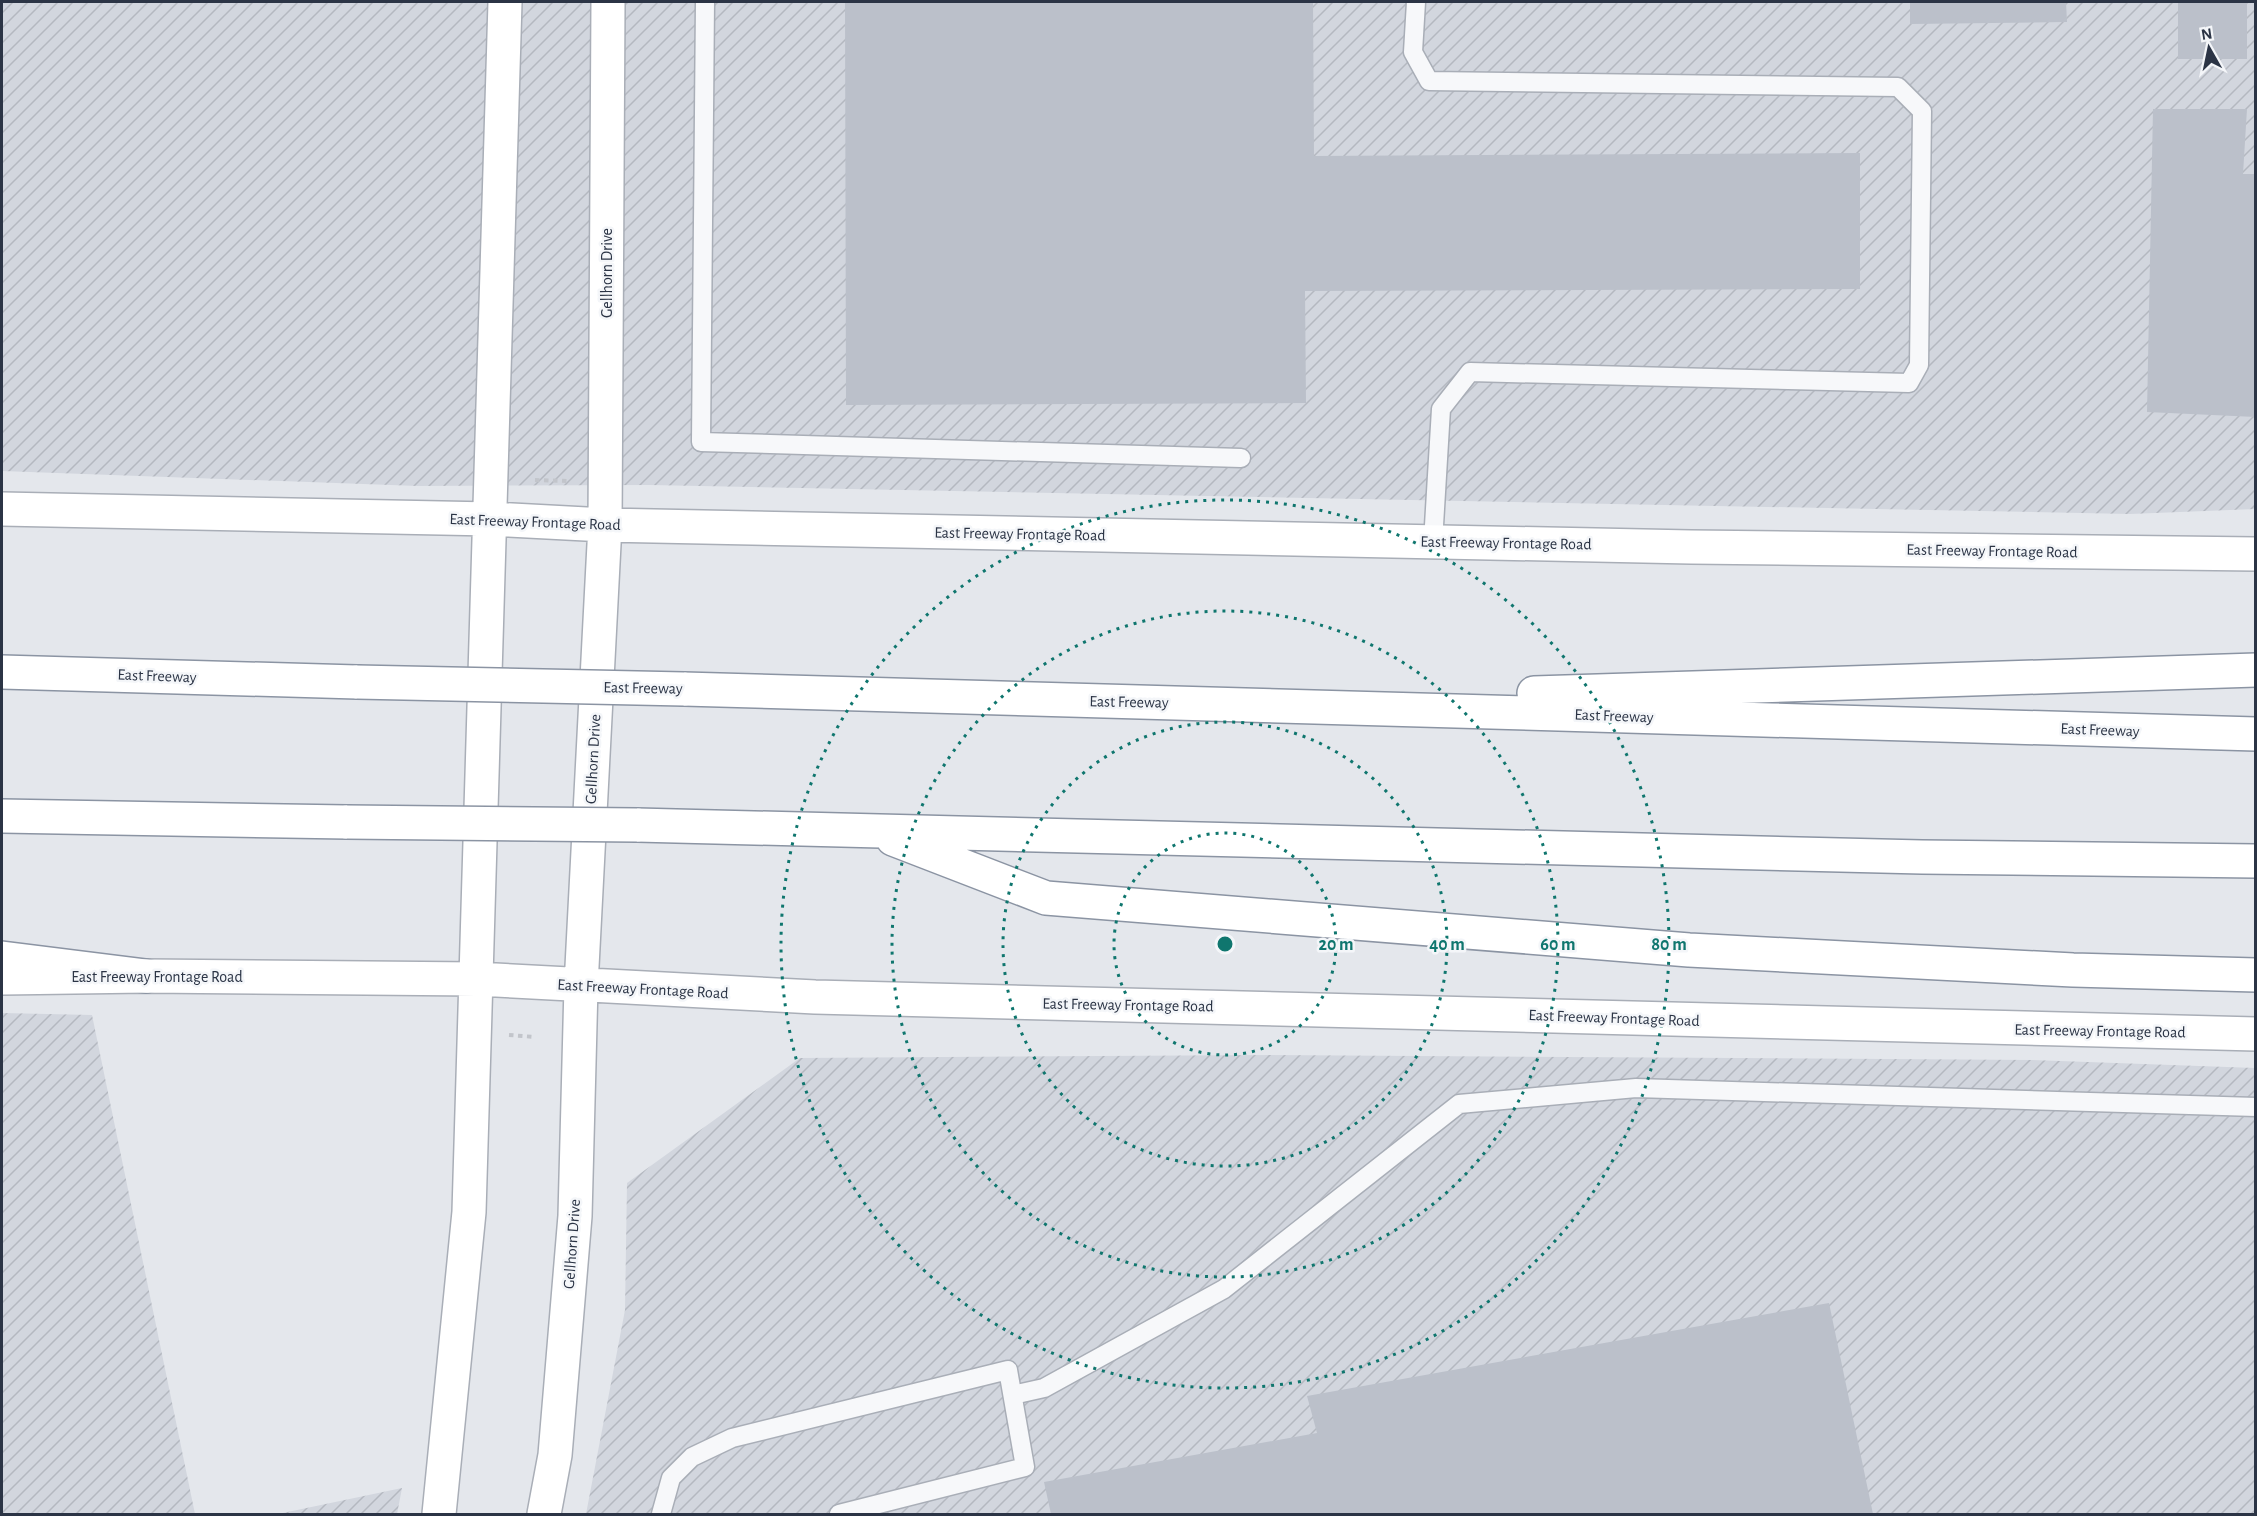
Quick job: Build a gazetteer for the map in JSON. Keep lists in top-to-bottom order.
{
  "streets": {
    "main road": ["Gellhorn Drive", "East Freeway Frontage Road", "East Freeway"]
  },
  "crossings": [
    ["Gellhorn Drive", "East Freeway Frontage Road"]
  ],
  "north": "top",
  "rings": [
    "20 m",
    "40 m",
    "60 m",
    "80 m"
  ]
}
